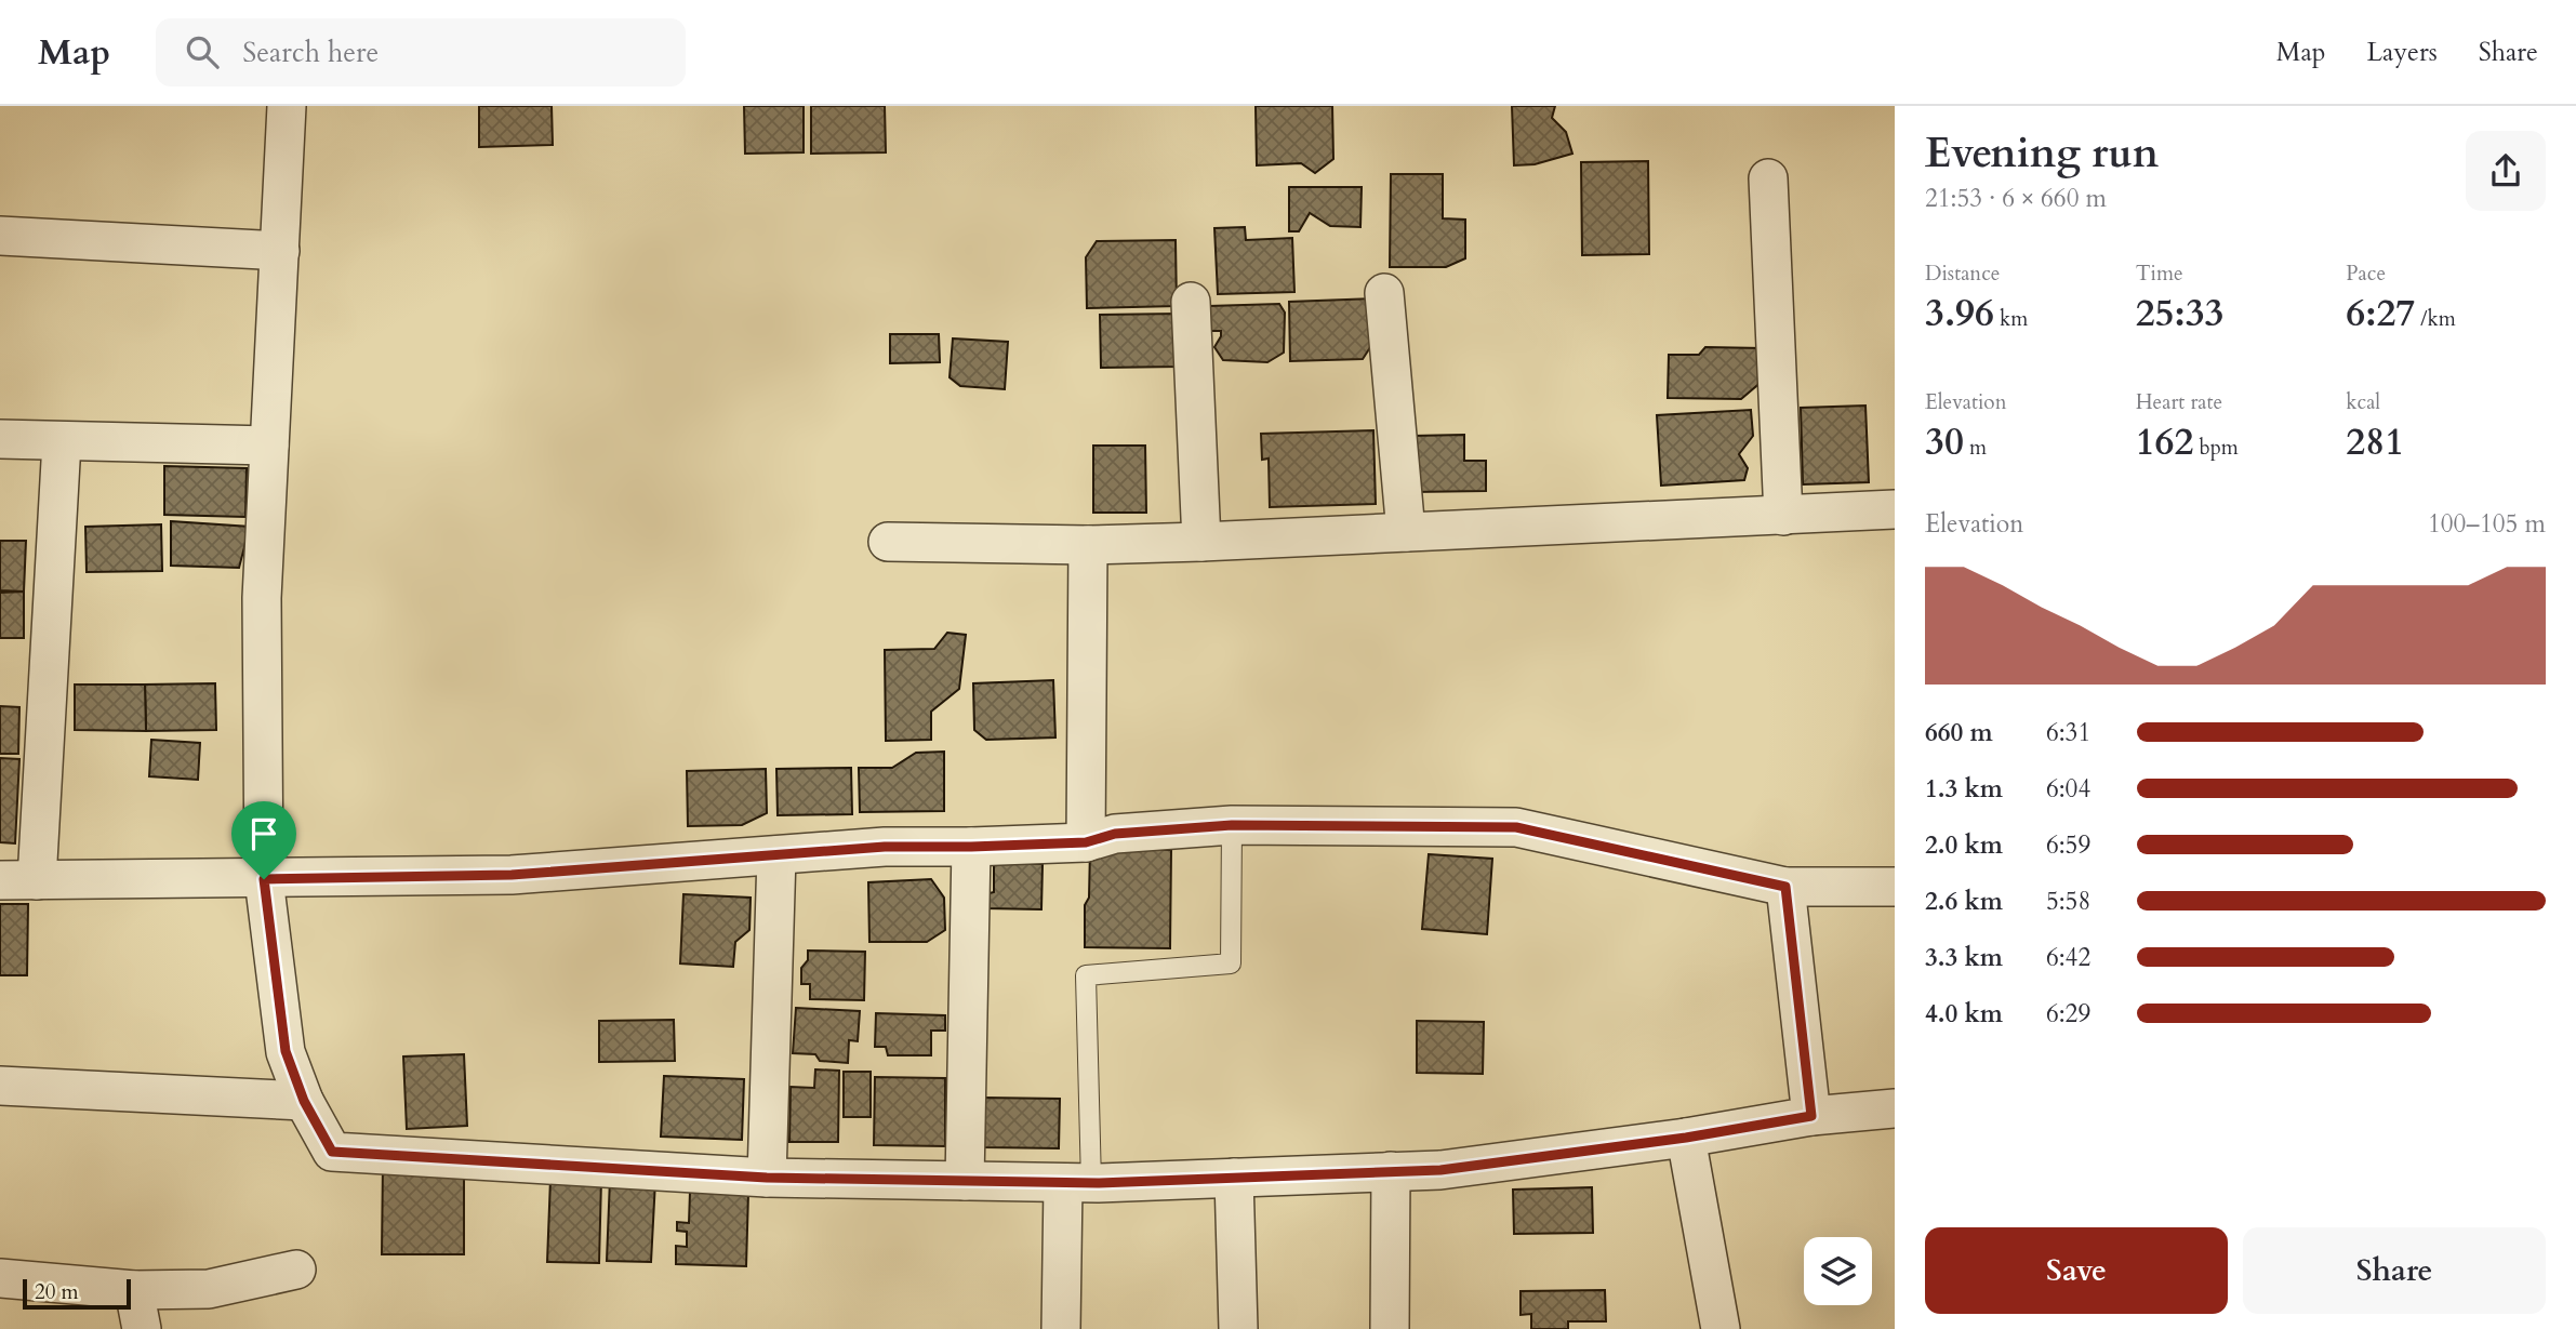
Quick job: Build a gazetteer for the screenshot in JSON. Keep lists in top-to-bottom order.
{
  "scale_bar": "20 m",
  "page": {
    "header": "Map",
    "search": "Search here",
    "nav": ["Map", "Layers", "Share"],
    "heading": ["Evening run", "21:53 · 6 × 660 m"],
    "stats": [
      ["Distance", "3.96 km"],
      ["Time", "25:33"],
      ["Pace", "6:27 /km"],
      ["Elevation", "30 m"],
      ["Heart rate", "162 bpm"],
      ["kcal", "281"]
    ],
    "chart": ["Elevation", "100–105 m"],
    "list": [
      {
        "name": "660 m",
        "note": "6:31"
      },
      {
        "name": "1.3 km",
        "note": "6:04"
      },
      {
        "name": "2.0 km",
        "note": "6:59"
      },
      {
        "name": "2.6 km",
        "note": "5:58"
      },
      {
        "name": "3.3 km",
        "note": "6:42"
      },
      {
        "name": "4.0 km",
        "note": "6:29"
      }
    ],
    "buttons": ["Save", "Share"],
    "scale": "20 m"
  }
}
